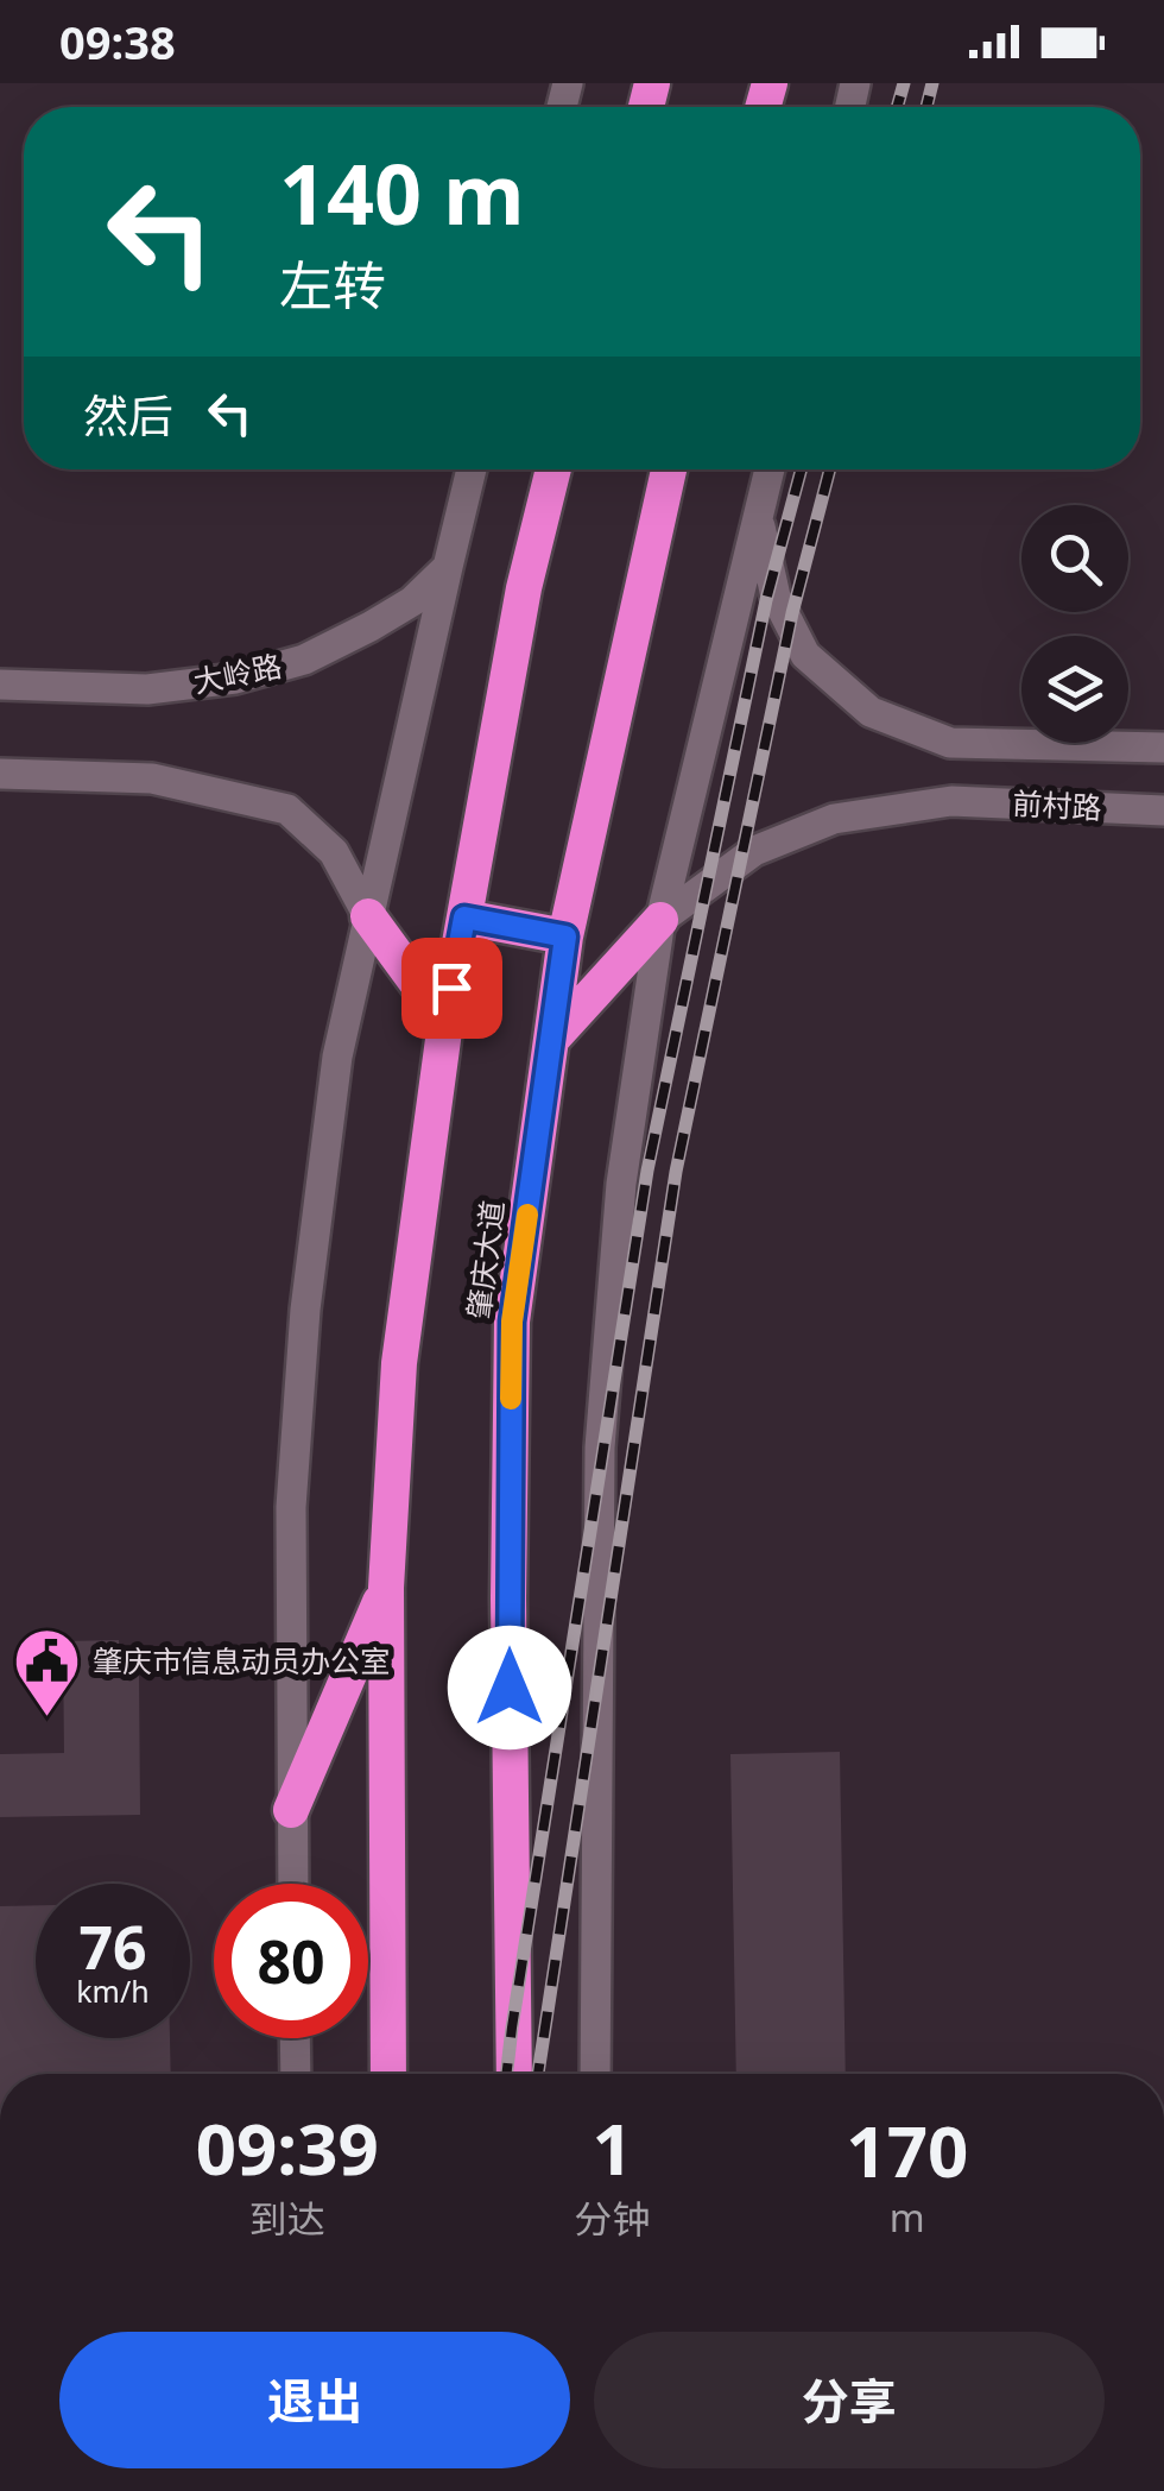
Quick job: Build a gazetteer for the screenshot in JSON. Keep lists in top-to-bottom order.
{
  "streets": {
    "highway": ["肇庆大道"],
    "street": ["大岭路", "前村路"]
  },
  "places": {
    "public building": ["肇庆市信息动员办公室"]
  },
  "page": {
    "status": "09:38",
    "turn": ["140 m", "左转"],
    "then": "然后",
    "speed": "76 km/h",
    "limit": "80",
    "eta": [
      "09:39",
      "到达",
      "1",
      "分钟",
      "170",
      "m"
    ],
    "buttons": ["退出", "分享"]
  }
}
